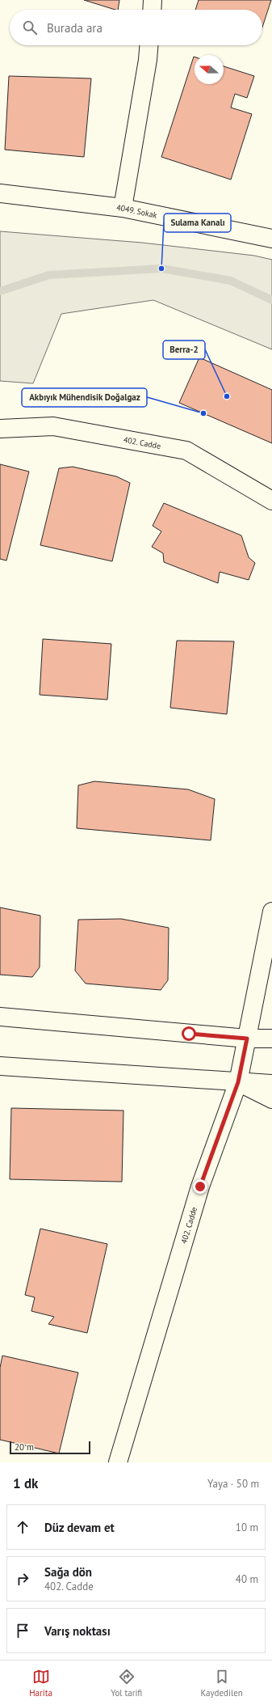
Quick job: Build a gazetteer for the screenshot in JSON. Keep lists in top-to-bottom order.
{
  "streets": {
    "street": ["4049. Sokak", "402. Cadde"]
  },
  "places": ["Sulama Kanalı", "Berra-2", "Akbıyık Mühendisik Doğalgaz"],
  "scale_bar": "20 m",
  "north": "left",
  "page": {
    "search": "Burada ara",
    "scale": "20 m",
    "heading": ["1 dk", "Yaya · 50 m"],
    "list": [
      ["Düz devam et", "10 m"],
      ["Sağa dön", "402. Cadde", "40 m"],
      "Varış noktası"
    ],
    "nav": ["Harita", "Yol tarifi", "Kaydedilen"]
  }
}
